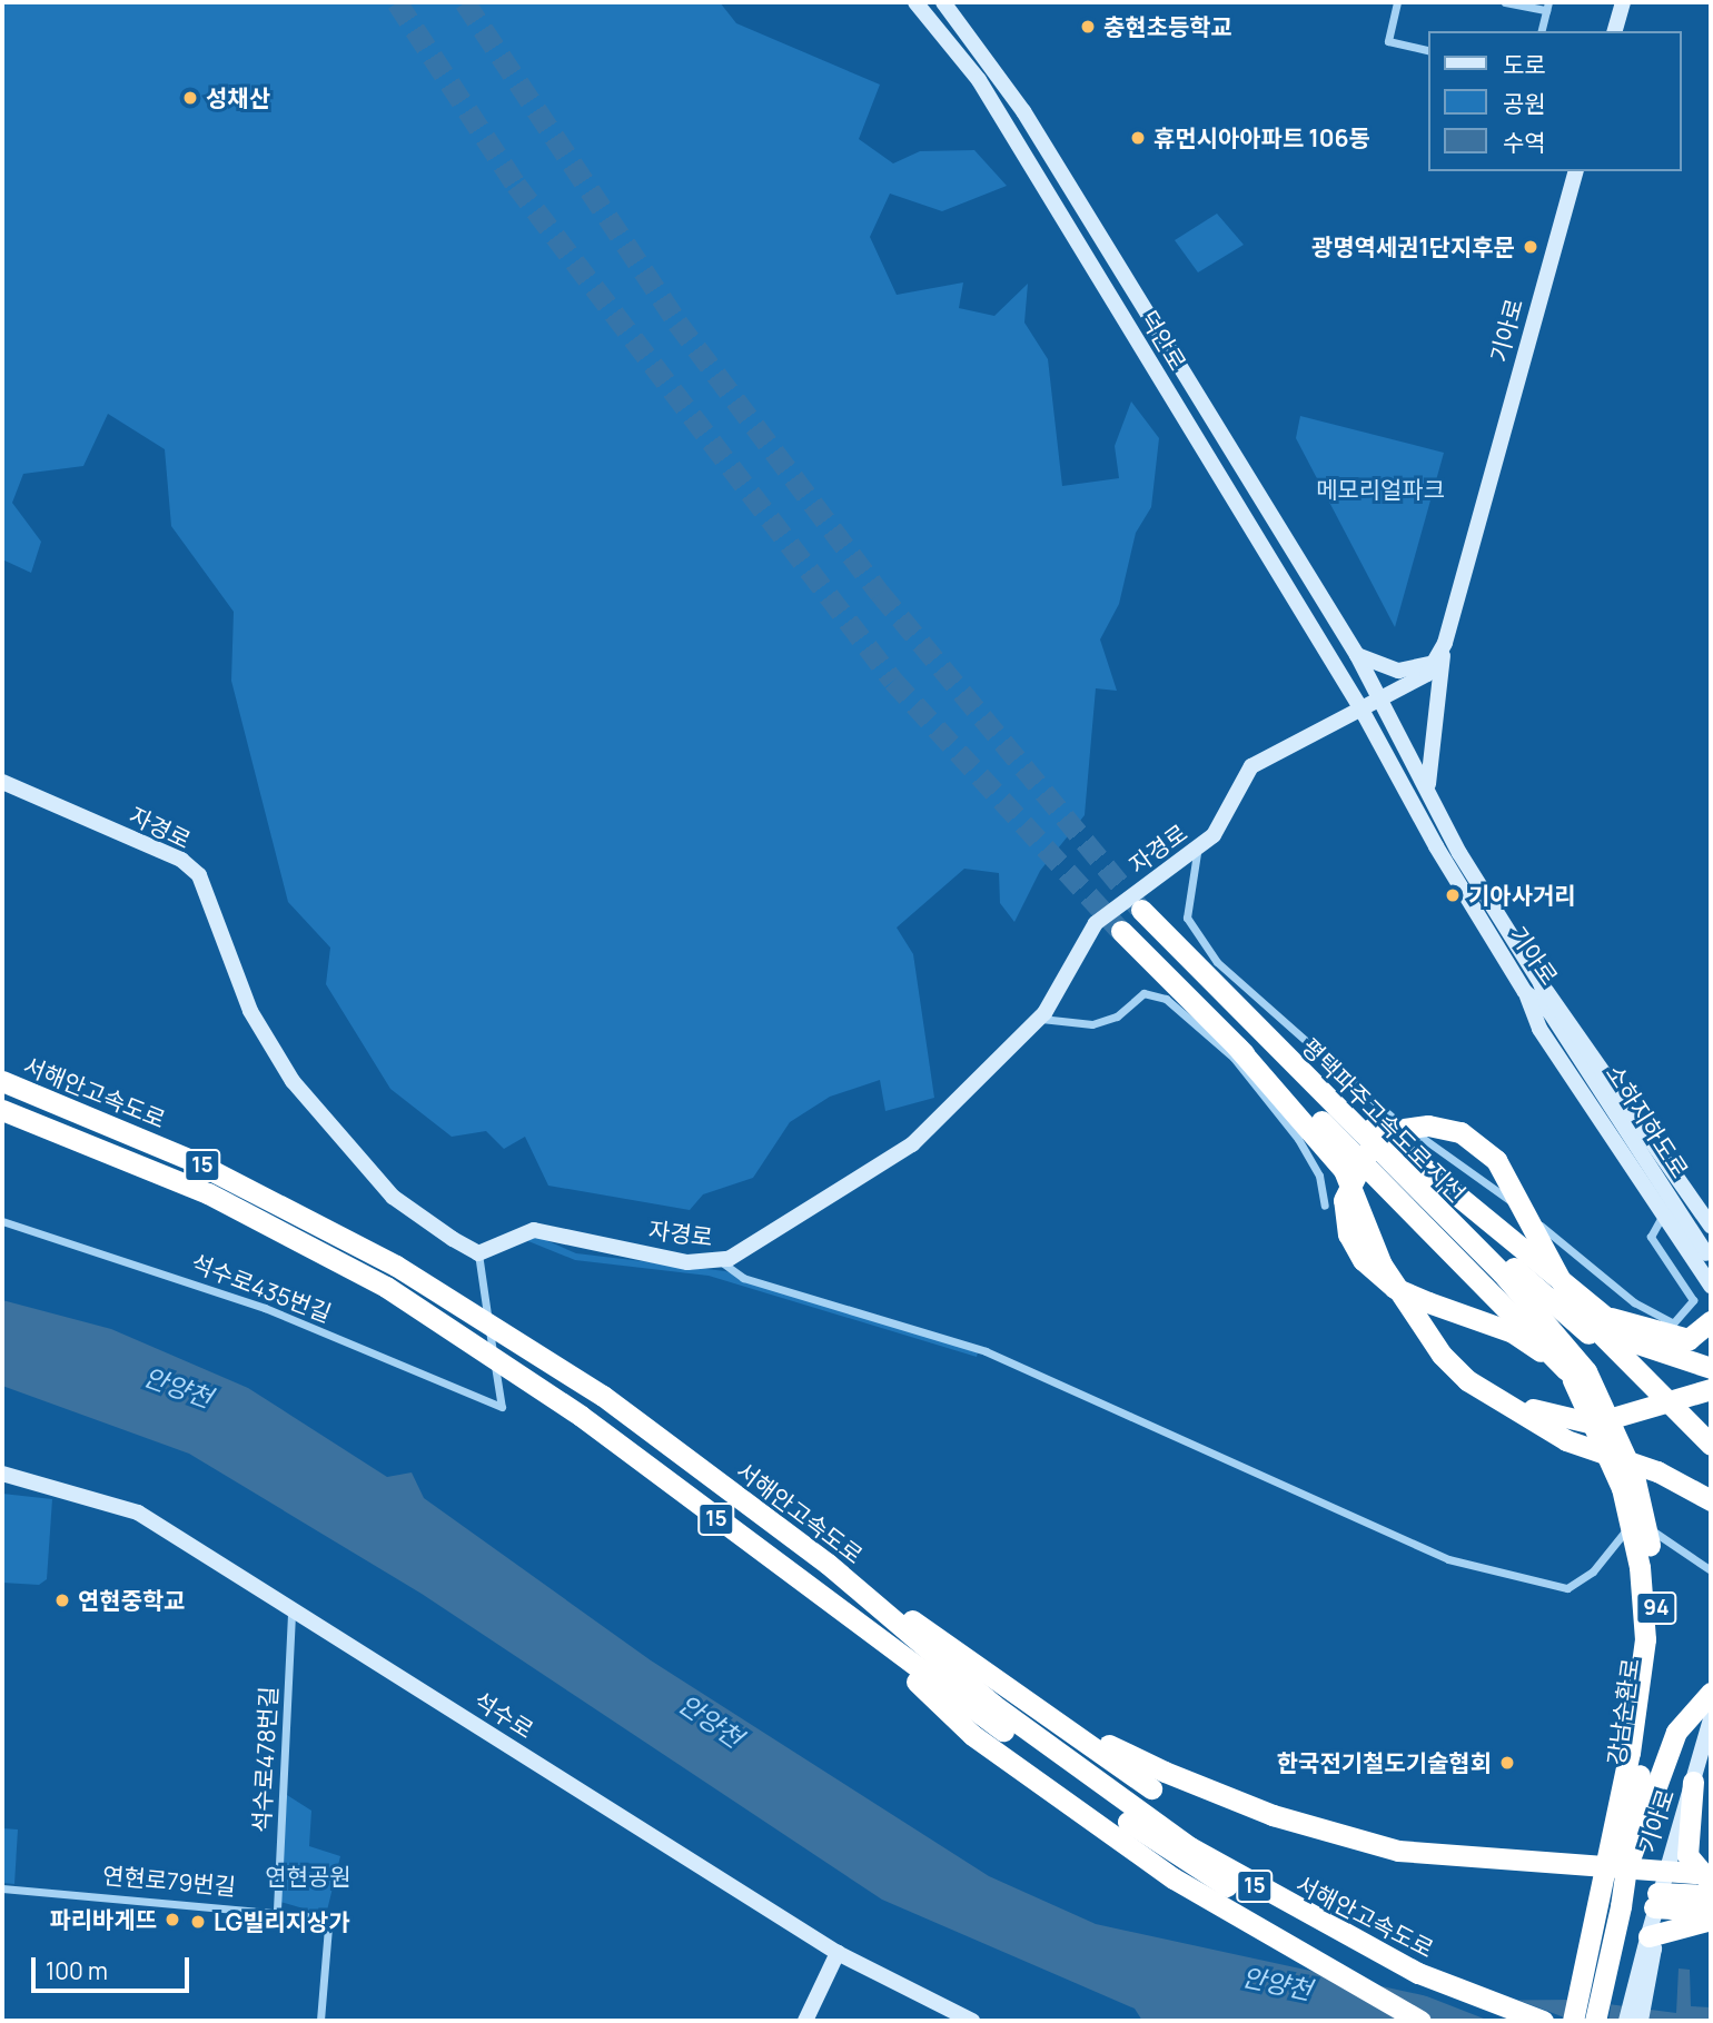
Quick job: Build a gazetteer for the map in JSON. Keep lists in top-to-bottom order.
{
  "streets": {
    "highway": [
      "서해안고속도로",
      "평택파주고속도로 지선",
      "15",
      "94",
      "강남순환로"
    ],
    "main road": [
      "기아로",
      "덕안로",
      "자경로",
      "소하지하도로",
      "석수로"
    ],
    "street": ["석수로435번길", "석수로478번길", "연현로79번길"]
  },
  "crossings": [
    ["기아로", "덕안로"],
    ["기아로", "자경로"],
    ["기아로", "소하지하도로"],
    ["덕안로", "자경로"],
    ["자경로", "석수로435번길"],
    ["평택파주고속도로 지선", "강남순환로"],
    ["석수로", "석수로478번길"],
    ["석수로478번길", "연현로79번길"]
  ],
  "water": ["안양천"],
  "parks": ["메모리얼파크", "연현공원"],
  "places": [
    "충현초등학교",
    "성채산",
    "휴먼시아아파트 106동",
    "광명역세권1단지후문",
    "기아사거리",
    "연현중학교",
    "한국전기철도기술협회",
    "파리바게뜨",
    "LG빌리지상가"
  ],
  "legend": ["도로", "공원", "수역"],
  "scale_bar": "100 m"
}
